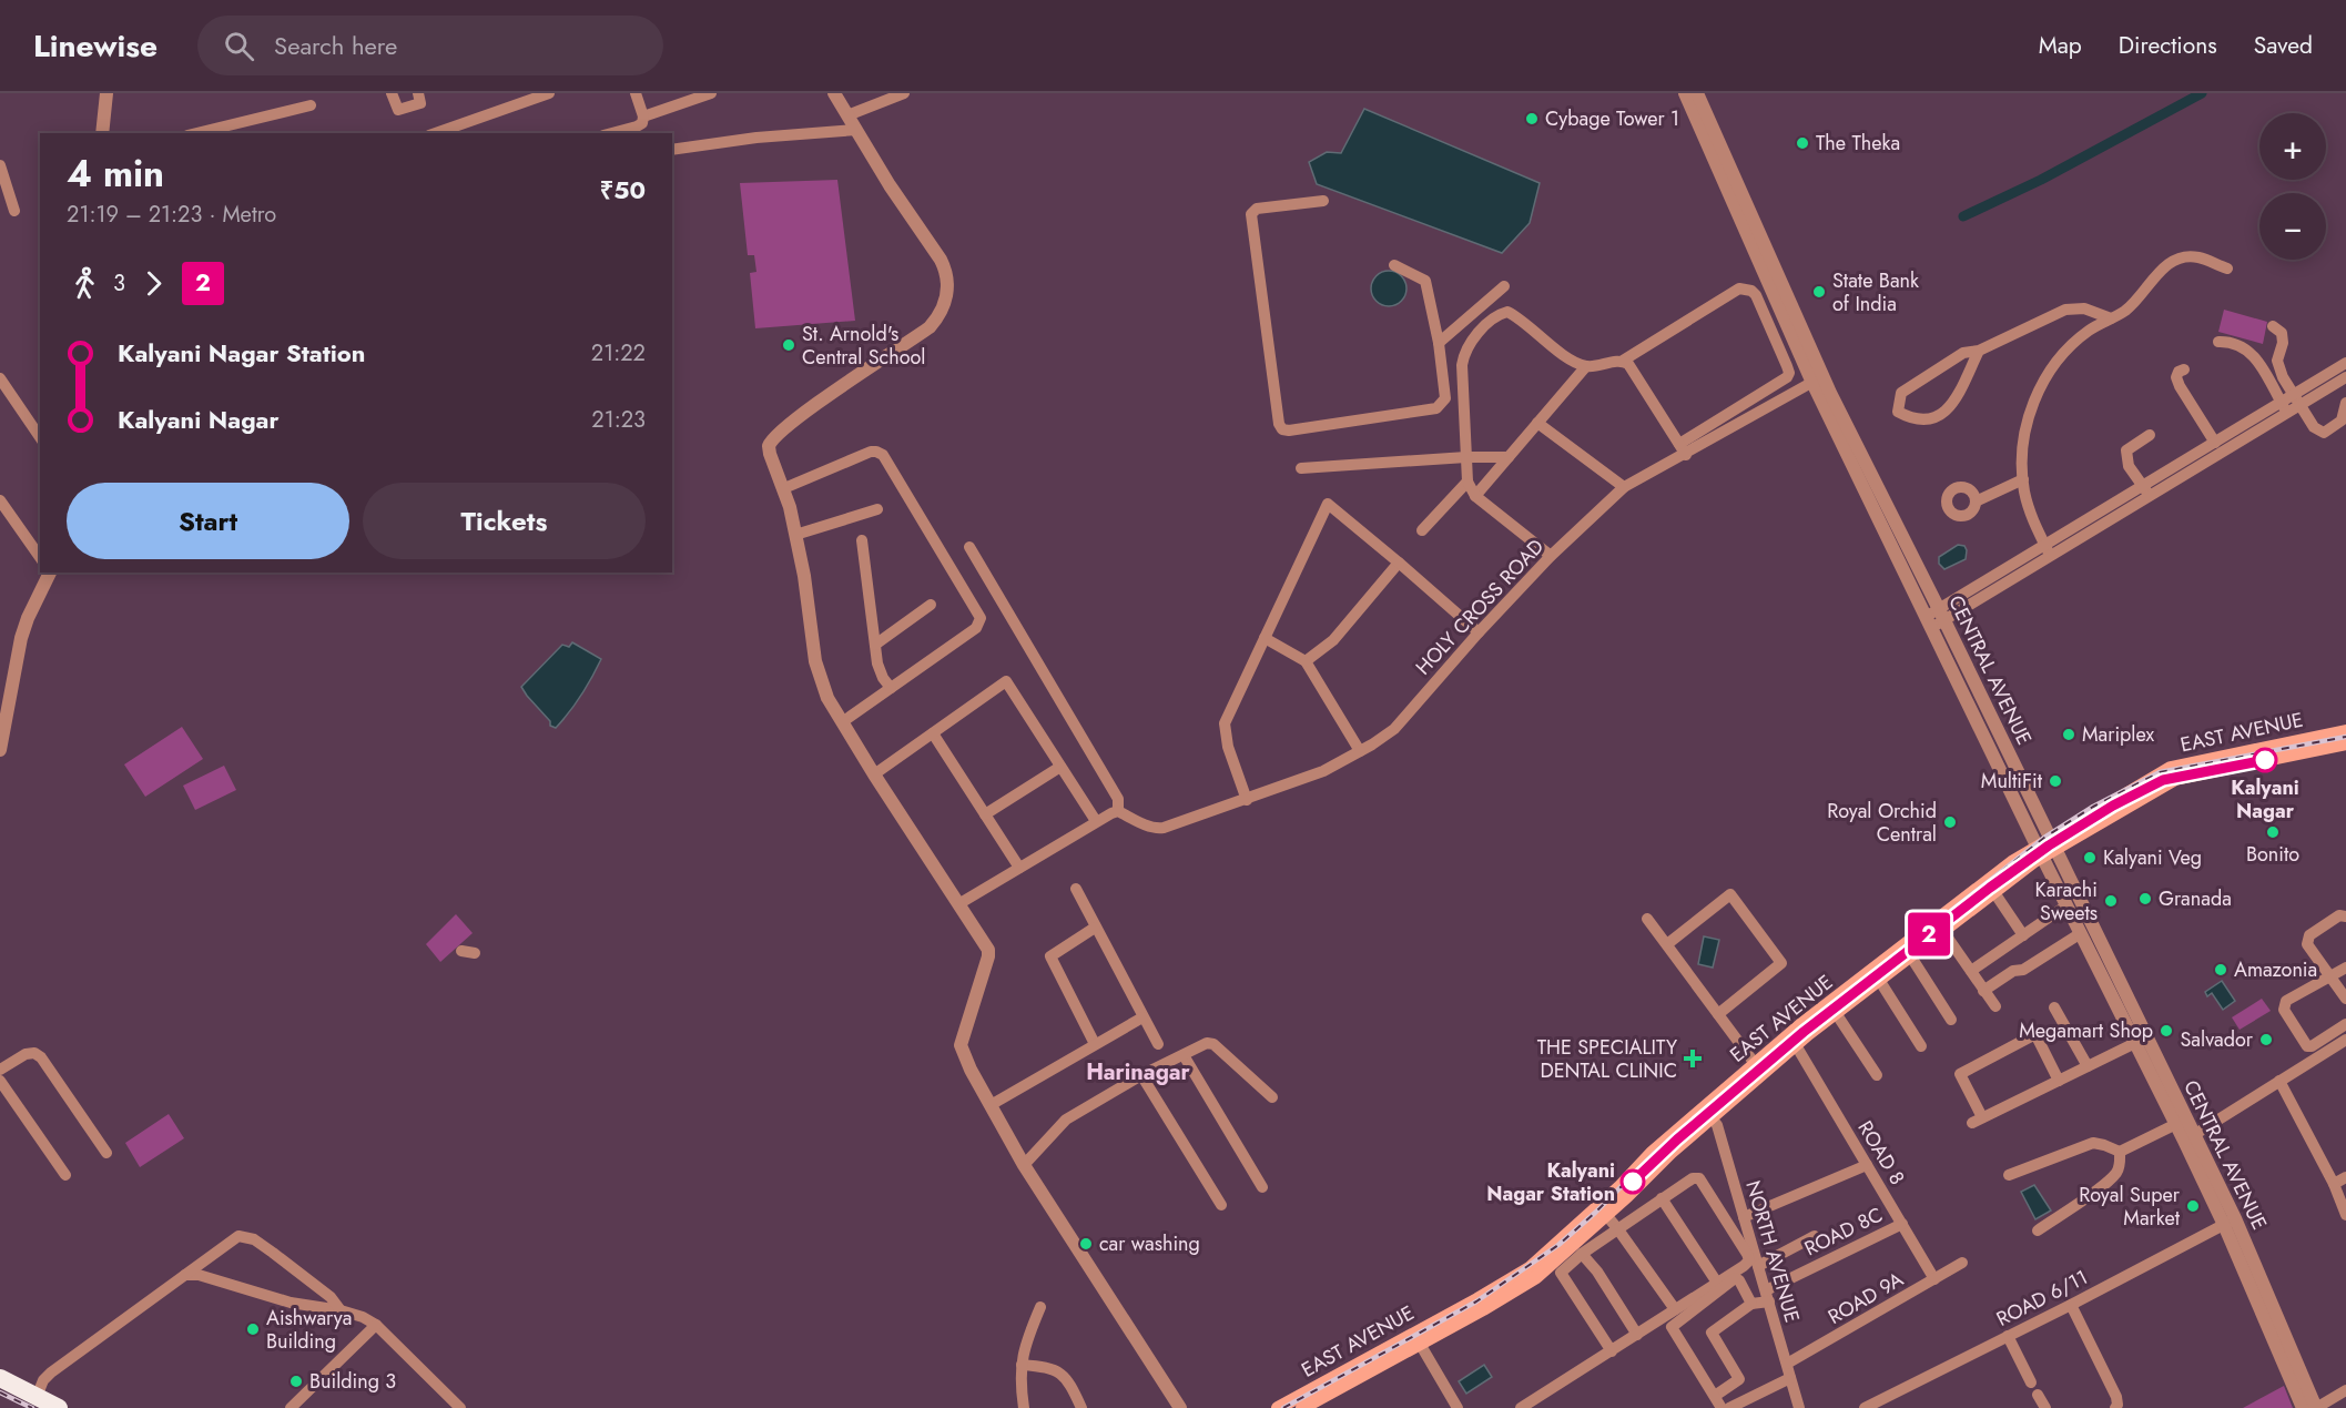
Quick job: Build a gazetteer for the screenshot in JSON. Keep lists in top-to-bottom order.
{
  "streets": {
    "main road": ["EAST AVENUE"],
    "street": [
      "HOLY CROSS ROAD",
      "CENTRAL AVENUE",
      "ROAD 8",
      "ROAD 8C",
      "NORTH AVENUE",
      "ROAD 9A",
      "ROAD 6/11"
    ]
  },
  "crossings": [
    ["HOLY CROSS ROAD", "CENTRAL AVENUE"],
    ["CENTRAL AVENUE", "EAST AVENUE"],
    ["CENTRAL AVENUE", "ROAD 6/11"],
    ["EAST AVENUE", "ROAD 8"],
    ["EAST AVENUE", "NORTH AVENUE"],
    ["ROAD 8", "ROAD 8C"],
    ["ROAD 8", "ROAD 9A"],
    ["ROAD 8C", "NORTH AVENUE"],
    ["NORTH AVENUE", "ROAD 9A"]
  ],
  "districts": ["Harinagar"],
  "places": {
    "other": [
      "Cybage Tower 1",
      "The Theka",
      "State Bank of India",
      "St. Arnold's Central School",
      "Mariplex",
      "Kalyani Nagar",
      "MultiFit",
      "Royal Orchid Central",
      "Bonito",
      "Kalyani Veg",
      "Granada",
      "Karachi Sweets",
      "Amazonia",
      "Megamart Shop",
      "Salvador",
      "Kalyani Nagar Station",
      "Royal Super Market",
      "car washing",
      "Aishwarya Building",
      "Building 3"
    ],
    "health": ["THE SPECIALITY DENTAL CLINIC"]
  },
  "lines": ["metro line 2"],
  "page": {
    "header": "Linewise",
    "search": "Search here",
    "nav": ["Map", "Directions", "Saved"],
    "on_map": "2",
    "map_buttons": ["+", "−"],
    "heading": ["4 min", "21:19 – 21:23 · Metro", "₹50"],
    "legs": ["3", "2"],
    "list": [
      {
        "name": "Kalyani Nagar Station",
        "value": "21:22"
      },
      {
        "name": "Kalyani Nagar",
        "value": "21:23"
      }
    ],
    "buttons": ["Start", "Tickets"]
  }
}
